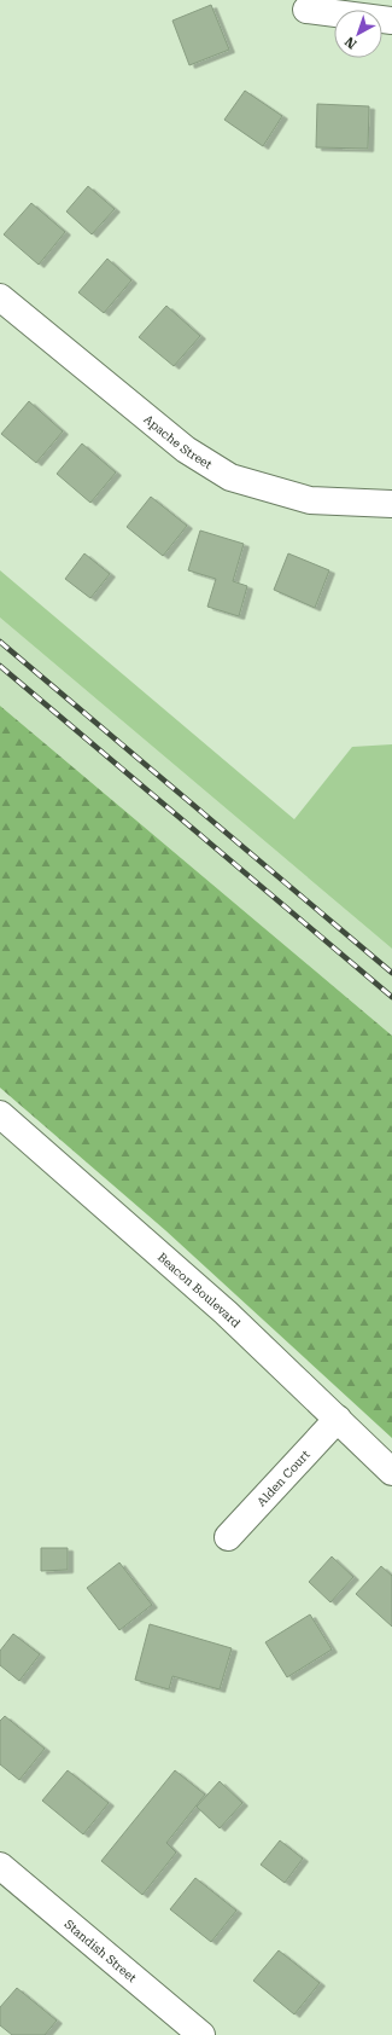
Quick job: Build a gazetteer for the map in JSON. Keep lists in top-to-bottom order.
{
  "streets": {
    "street": [
      "Apache Street",
      "Beacon Boulevard",
      "Alden Court",
      "Standish Street"
    ]
  },
  "crossings": [
    ["Beacon Boulevard", "Alden Court"]
  ],
  "north": "bottom left"
}
